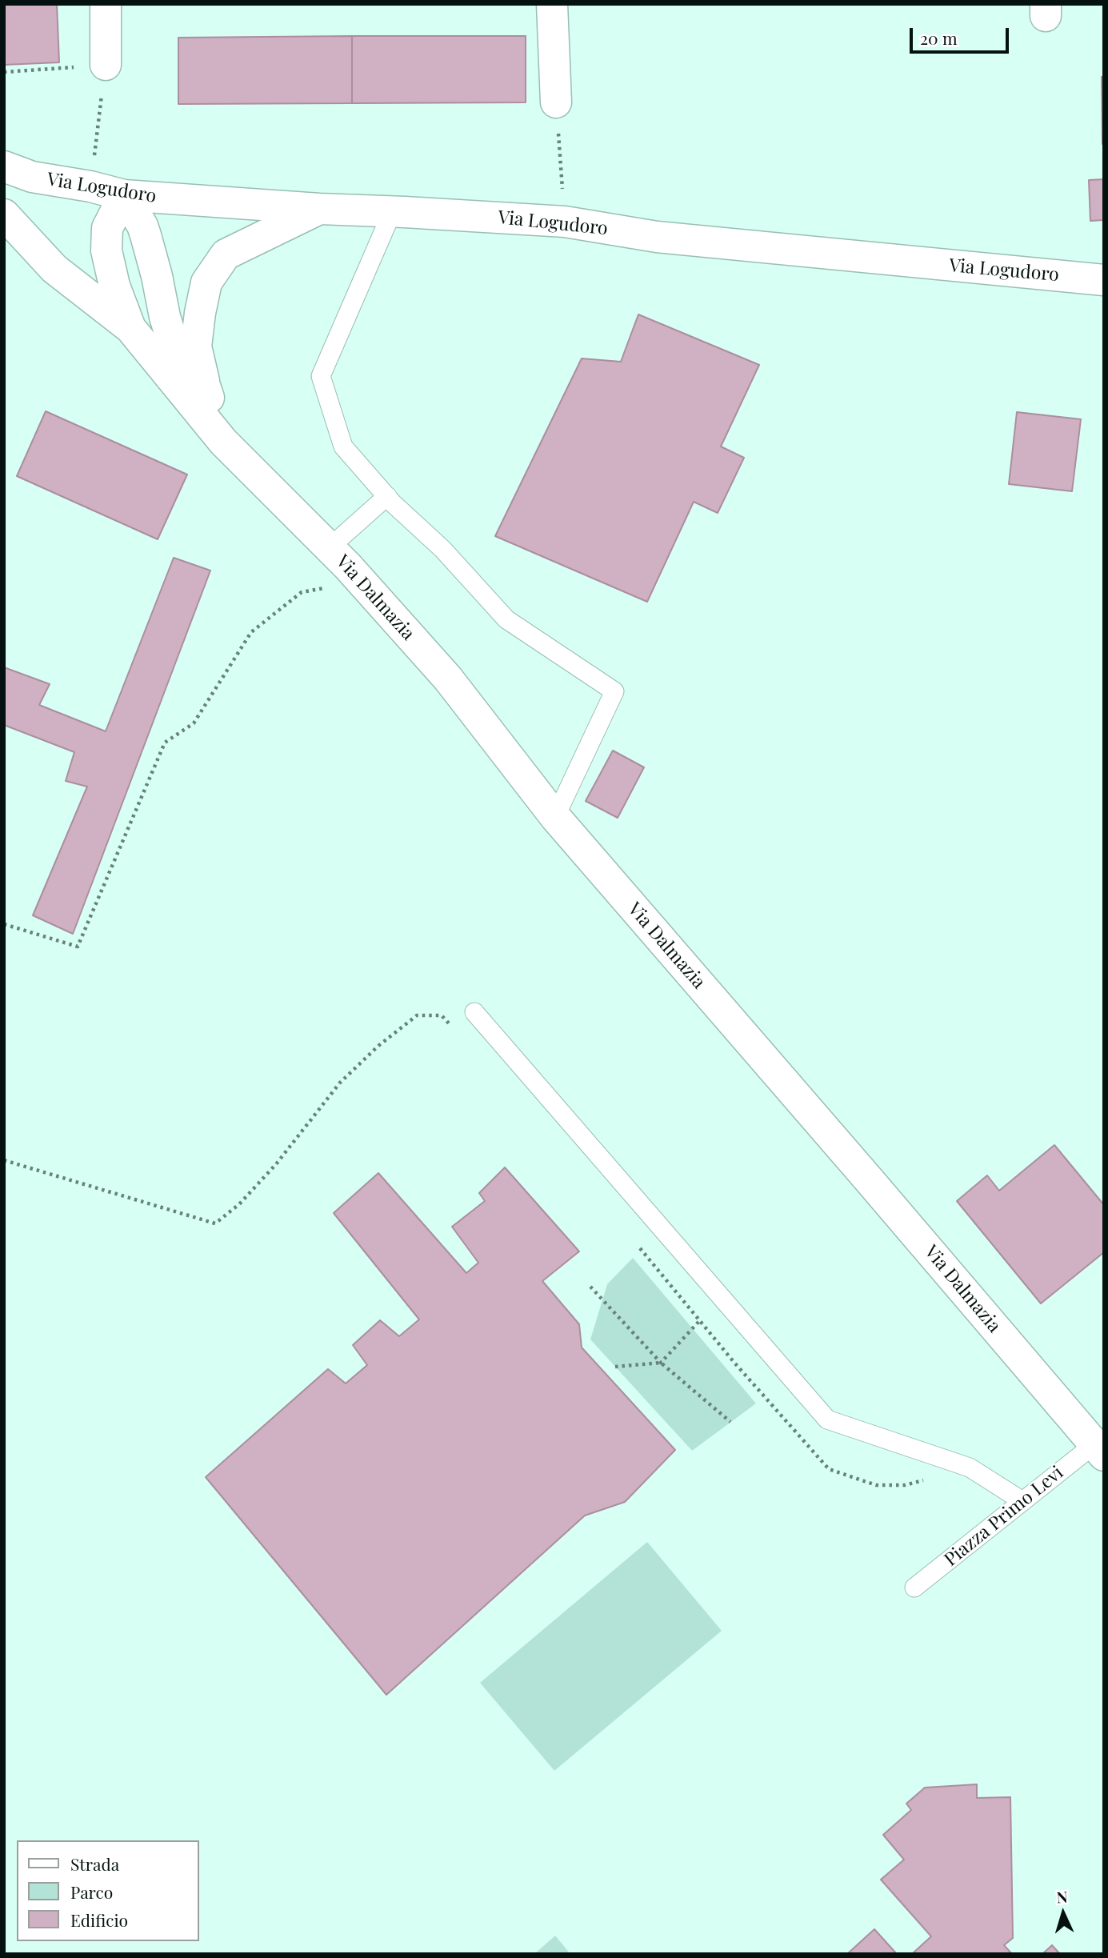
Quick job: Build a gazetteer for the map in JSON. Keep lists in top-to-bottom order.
{
  "streets": {
    "street": ["Via Logudoro", "Via Dalmazia"],
    "lane": ["Piazza Primo Levi"]
  },
  "crossings": [
    ["Via Logudoro", "Via Dalmazia"],
    ["Via Dalmazia", "Piazza Primo Levi"]
  ],
  "legend": ["Strada", "Parco", "Edificio"],
  "scale_bar": "20 m",
  "north": "top"
}
